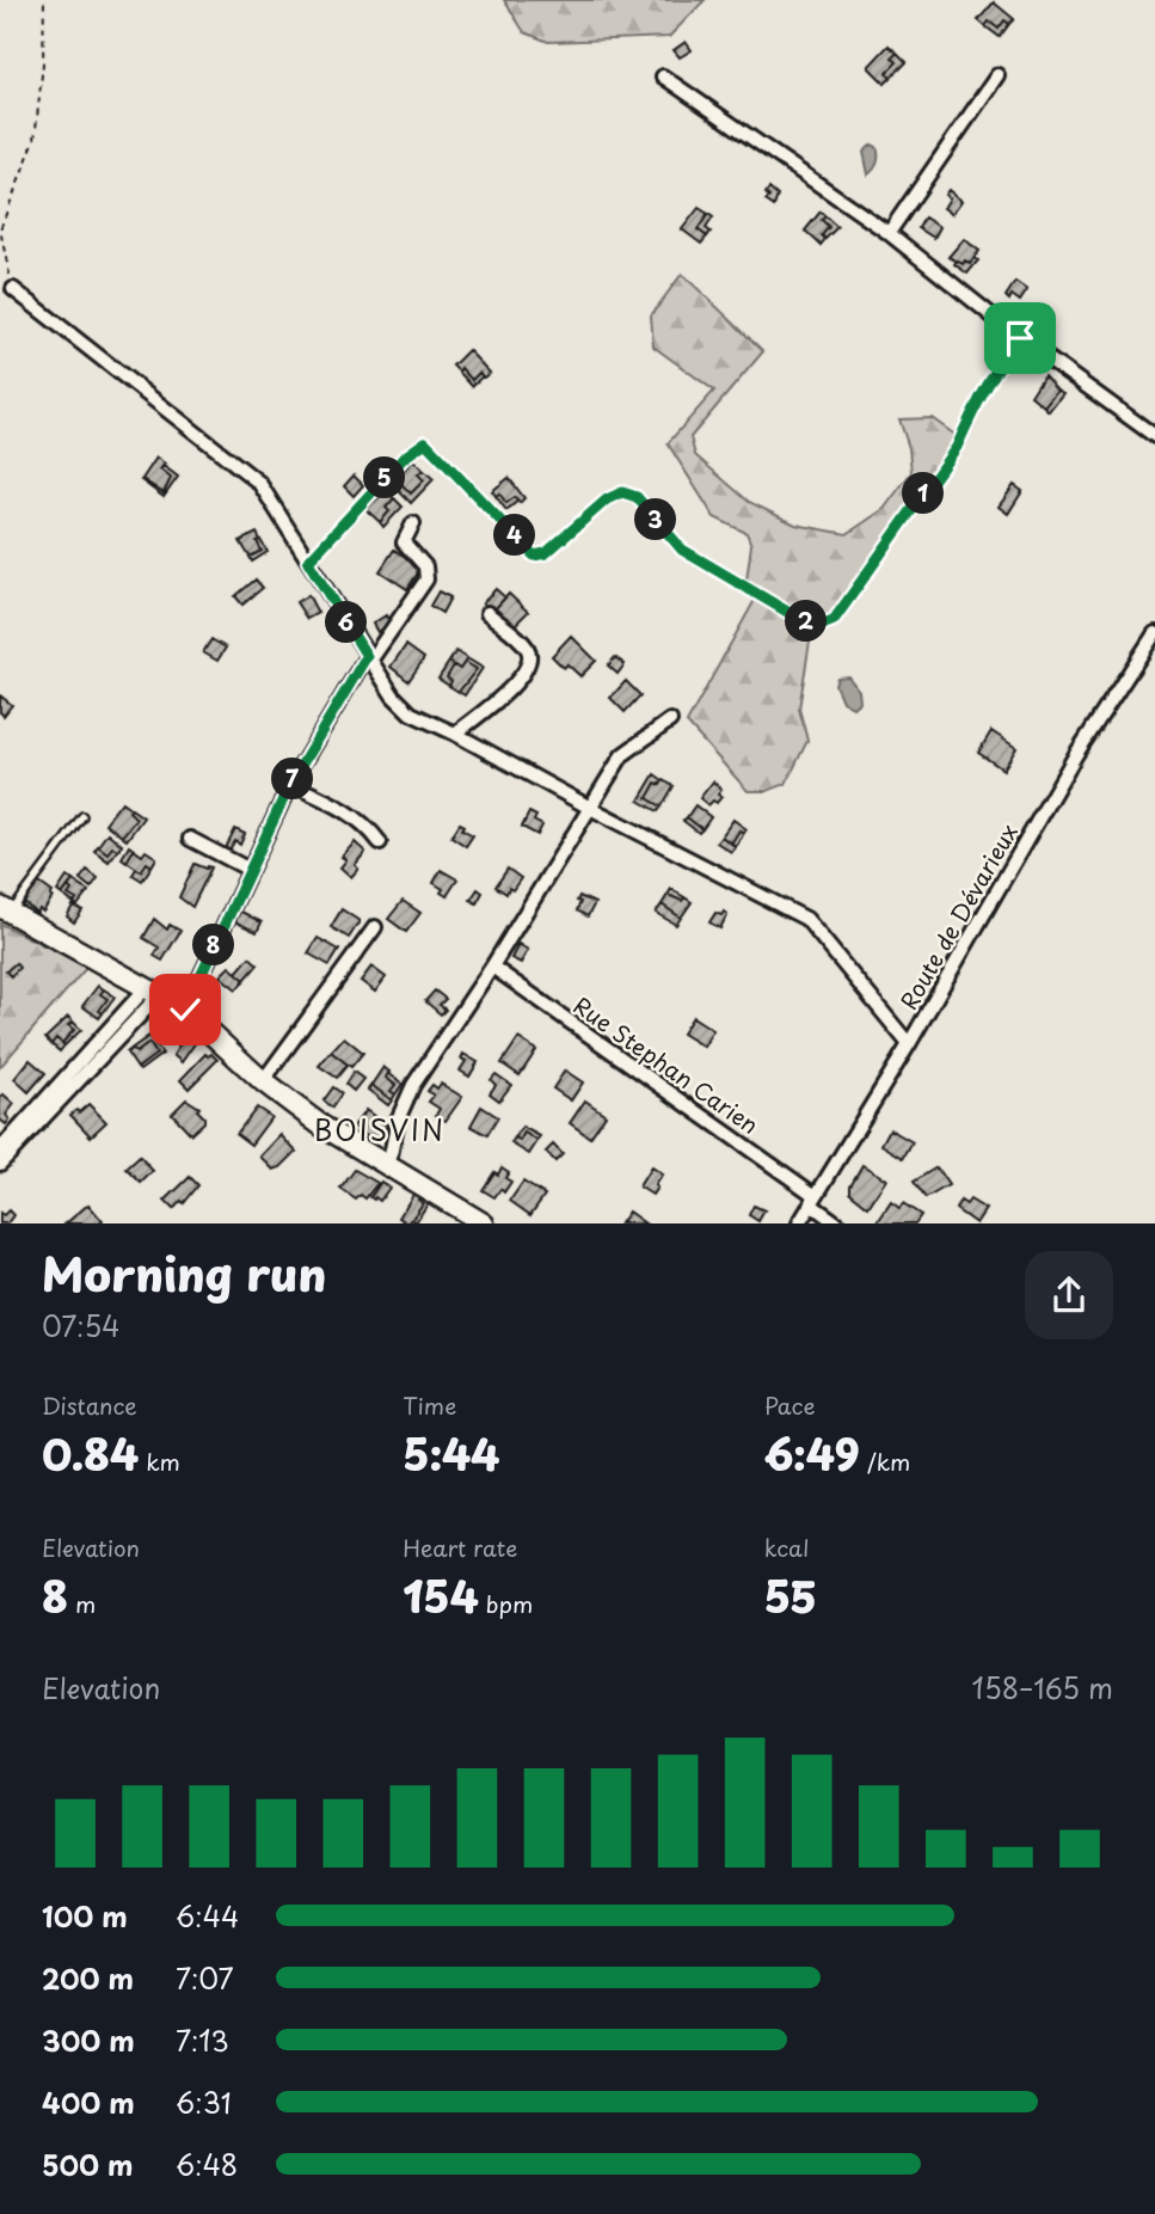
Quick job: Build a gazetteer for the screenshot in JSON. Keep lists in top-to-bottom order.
{
  "streets": {
    "street": ["Route de Dévarieux", "Rue Stephan Carien"]
  },
  "crossings": [
    ["Route de Dévarieux", "Rue Stephan Carien"]
  ],
  "districts": ["BOISVIN"],
  "page": {
    "pins": [
      "5",
      "1",
      "3",
      "4",
      "2",
      "6",
      "7",
      "8"
    ],
    "heading": ["Morning run", "07:54"],
    "stats": [
      ["Distance", "0.84 km"],
      ["Time", "5:44"],
      ["Pace", "6:49 /km"],
      ["Elevation", "8 m"],
      ["Heart rate", "154 bpm"],
      ["kcal", "55"]
    ],
    "chart": ["Elevation", "158–165 m"],
    "list": [
      {
        "name": "100 m",
        "note": "6:44"
      },
      {
        "name": "200 m",
        "note": "7:07"
      },
      {
        "name": "300 m",
        "note": "7:13"
      },
      {
        "name": "400 m",
        "note": "6:31"
      },
      {
        "name": "500 m",
        "note": "6:48"
      }
    ]
  }
}
